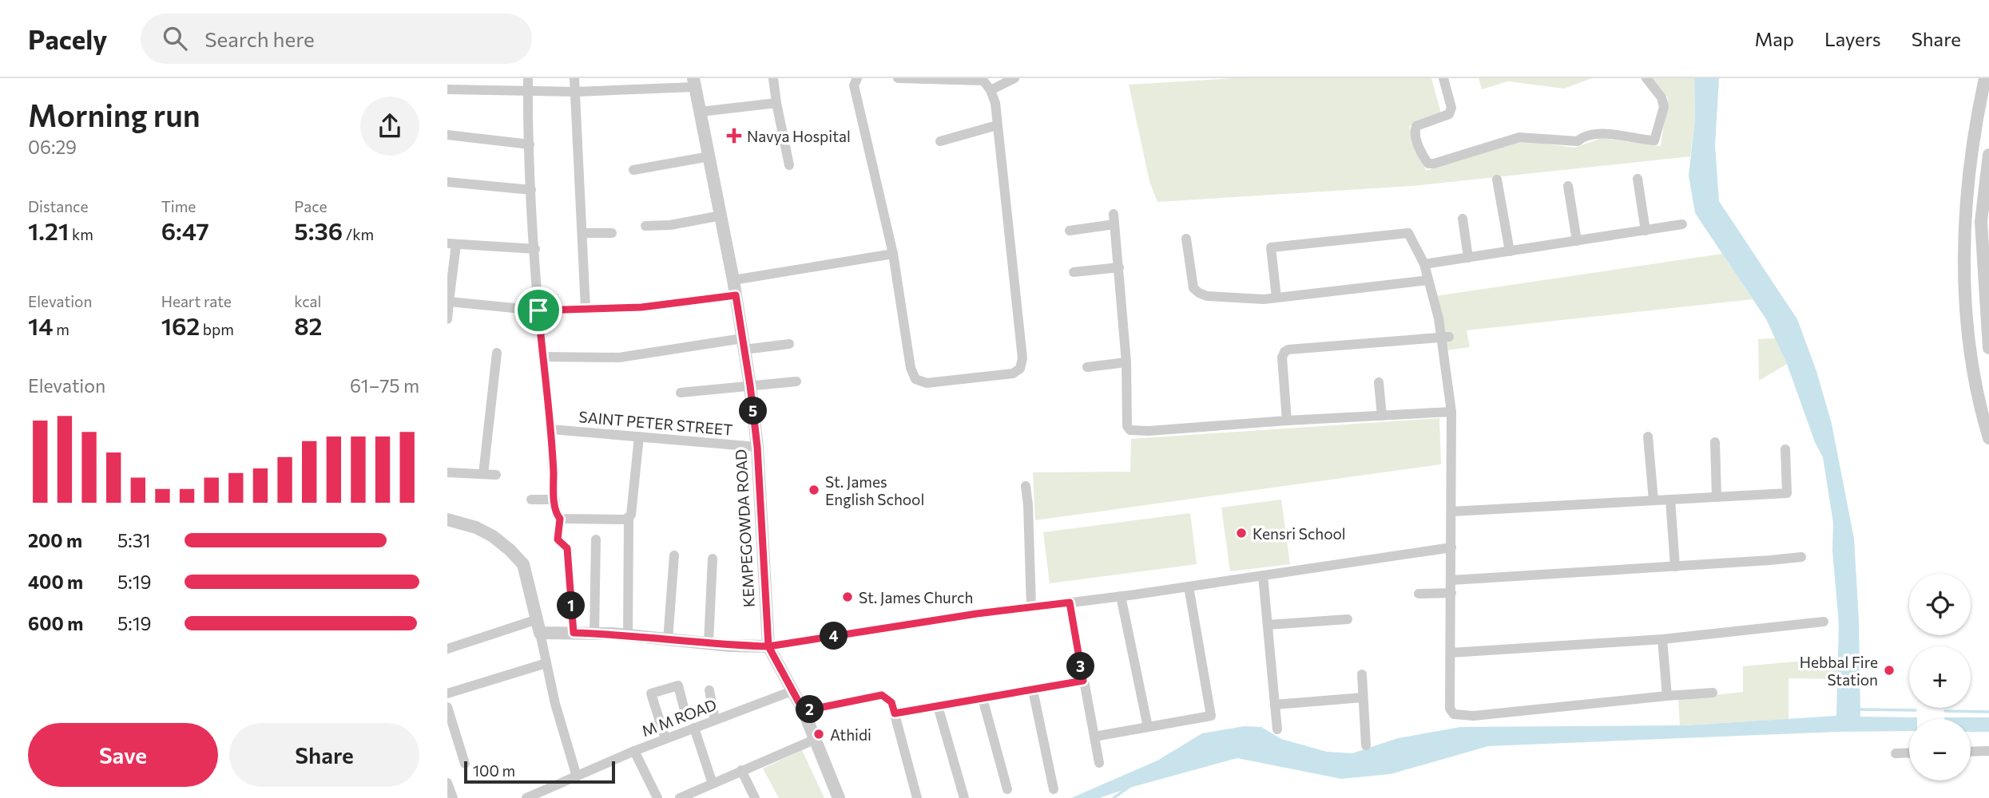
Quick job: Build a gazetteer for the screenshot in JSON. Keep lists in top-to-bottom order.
{
  "streets": {
    "street": ["SAINT PETER STREET", "KEMPEGOWDA ROAD", "M M ROAD"]
  },
  "crossings": [
    ["SAINT PETER STREET", "KEMPEGOWDA ROAD"],
    ["KEMPEGOWDA ROAD", "M M ROAD"]
  ],
  "places": {
    "health": ["Navya Hospital"],
    "other": [
      "St. James English School",
      "Kensri School",
      "St. James Church",
      "Hebbal Fire Station",
      "Athidi"
    ]
  },
  "scale_bar": "100 m",
  "page": {
    "header": "Pacely",
    "search": "Search here",
    "nav": ["Map", "Layers", "Share"],
    "heading": ["Morning run", "06:29"],
    "stats": [
      ["Distance", "1.21 km"],
      ["Time", "6:47"],
      ["Pace", "5:36 /km"],
      ["Elevation", "14 m"],
      ["Heart rate", "162 bpm"],
      ["kcal", "82"]
    ],
    "chart": ["Elevation", "61–75 m"],
    "pins": [
      "5",
      "1",
      "4",
      "3",
      "2"
    ],
    "list": [
      {
        "name": "200 m",
        "note": "5:31"
      },
      {
        "name": "400 m",
        "note": "5:19"
      },
      {
        "name": "600 m",
        "note": "5:19"
      }
    ],
    "map_buttons": ["+", "−"],
    "buttons": ["Save", "Share"],
    "scale": "100 m"
  }
}
